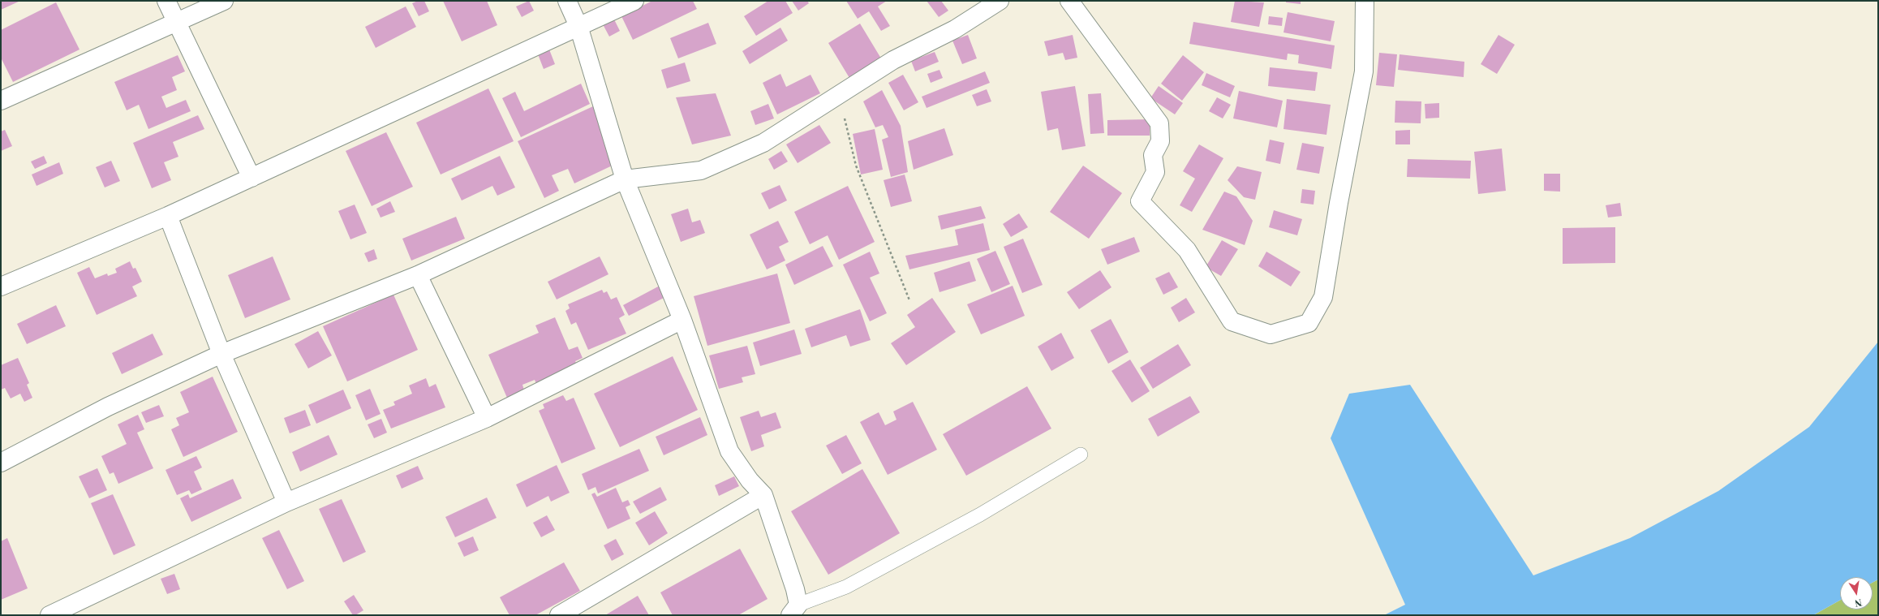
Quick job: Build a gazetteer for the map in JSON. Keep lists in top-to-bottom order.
{
  "north": "bottom"
}
